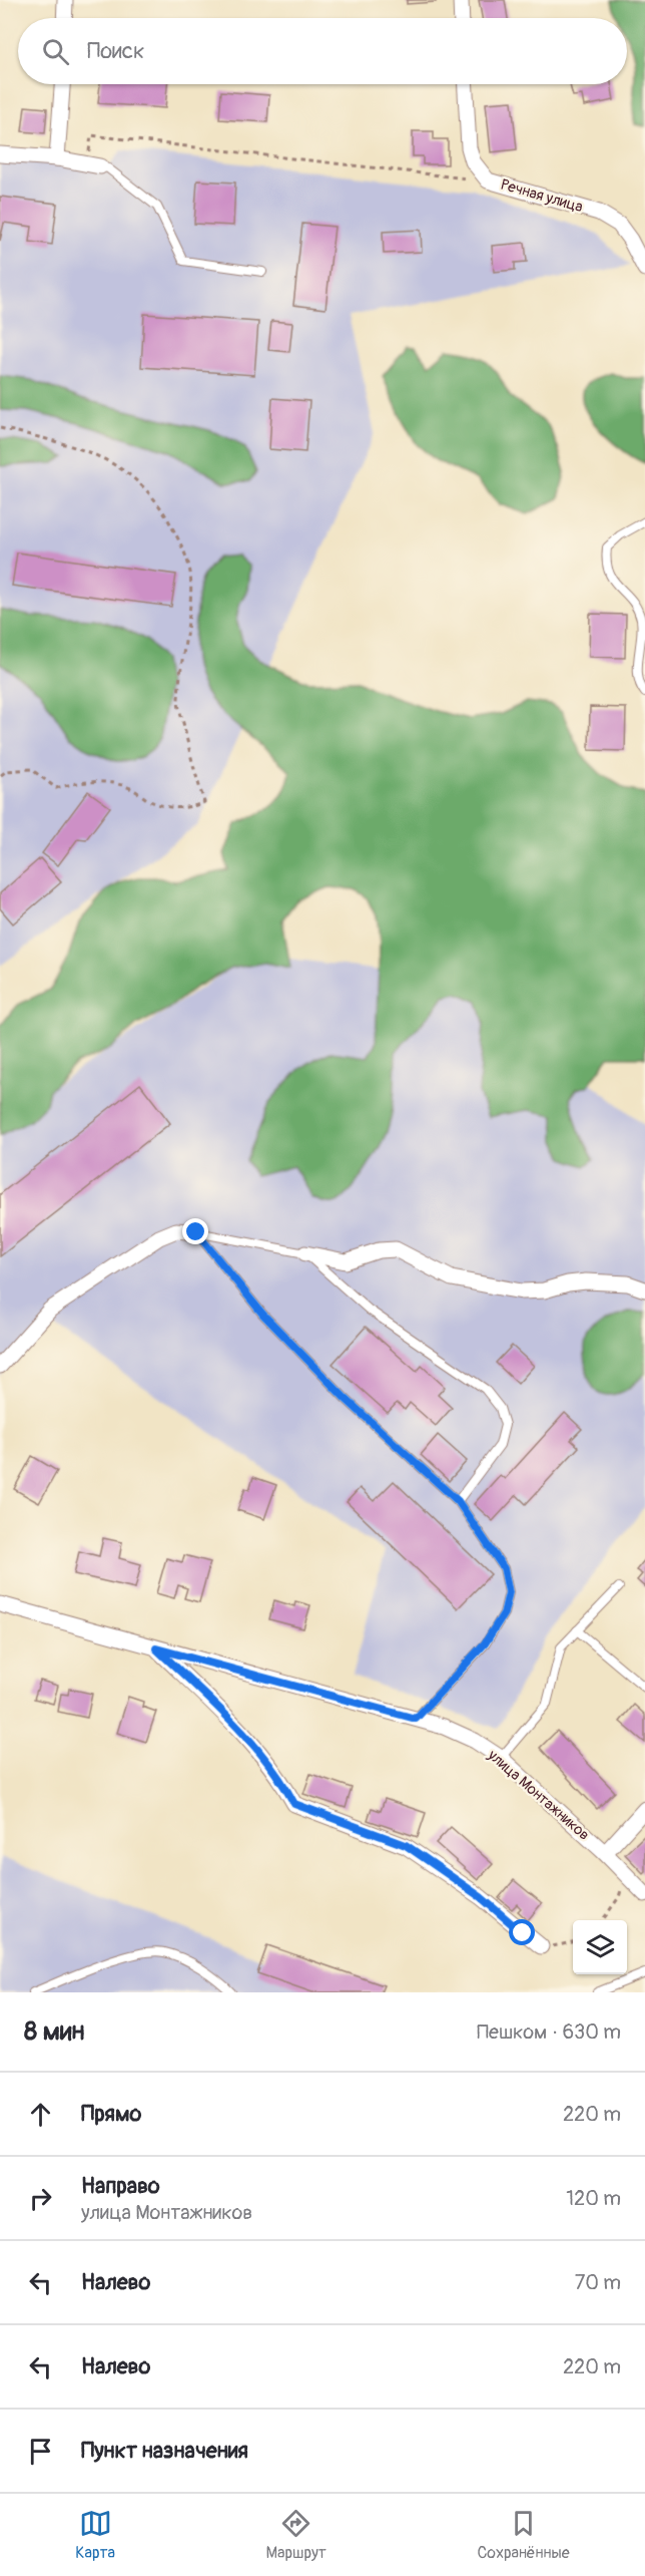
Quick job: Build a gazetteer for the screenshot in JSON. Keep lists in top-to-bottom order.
{
  "streets": {
    "street": ["Речная улица", "улица Монтажников"]
  },
  "page": {
    "search": "Поиск",
    "heading": ["8 мин", "Пешком · 630 m"],
    "list": [
      ["Прямо", "220 m"],
      ["Направо", "улица Монтажников", "120 m"],
      ["Налево", "70 m"],
      ["Налево", "220 m"],
      "Пункт назначения"
    ],
    "nav": ["Карта", "Маршрут", "Сохранённые"]
  }
}
